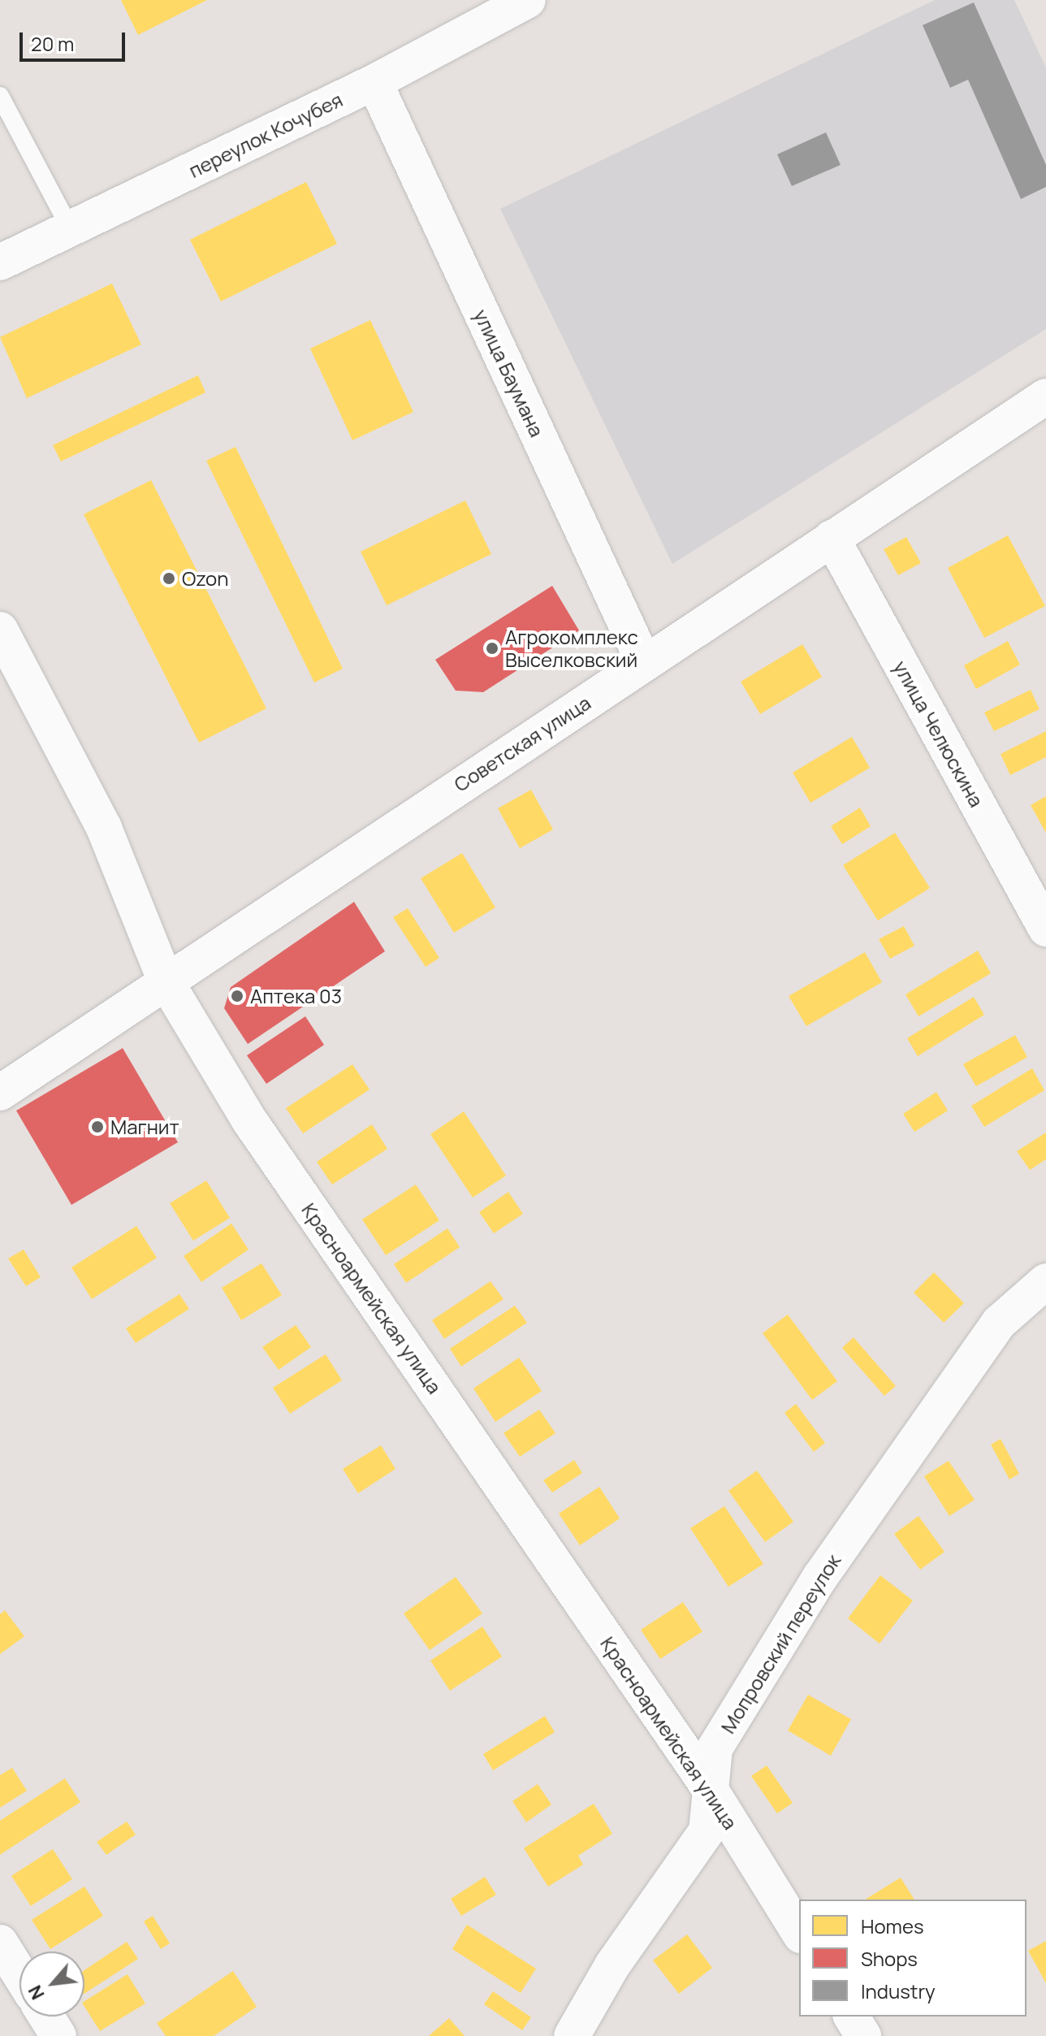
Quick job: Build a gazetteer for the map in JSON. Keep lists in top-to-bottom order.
{
  "streets": {
    "street": [
      "переулок Кочубея",
      "улица Баумана",
      "улица Челюскина",
      "Советская улица",
      "Красноармейская улица",
      "Мопровский переулок"
    ]
  },
  "crossings": [
    ["переулок Кочубея", "улица Баумана"],
    ["улица Баумана", "Советская улица"],
    ["улица Челюскина", "Советская улица"],
    ["Советская улица", "Красноармейская улица"],
    ["Красноармейская улица", "Мопровский переулок"]
  ],
  "places": [
    "Ozon",
    "Агрокомплекс Выселковский",
    "Аптека 03",
    "Магнит"
  ],
  "legend": ["Homes", "Shops", "Industry"],
  "scale_bar": "20 m",
  "north": "bottom left"
}
